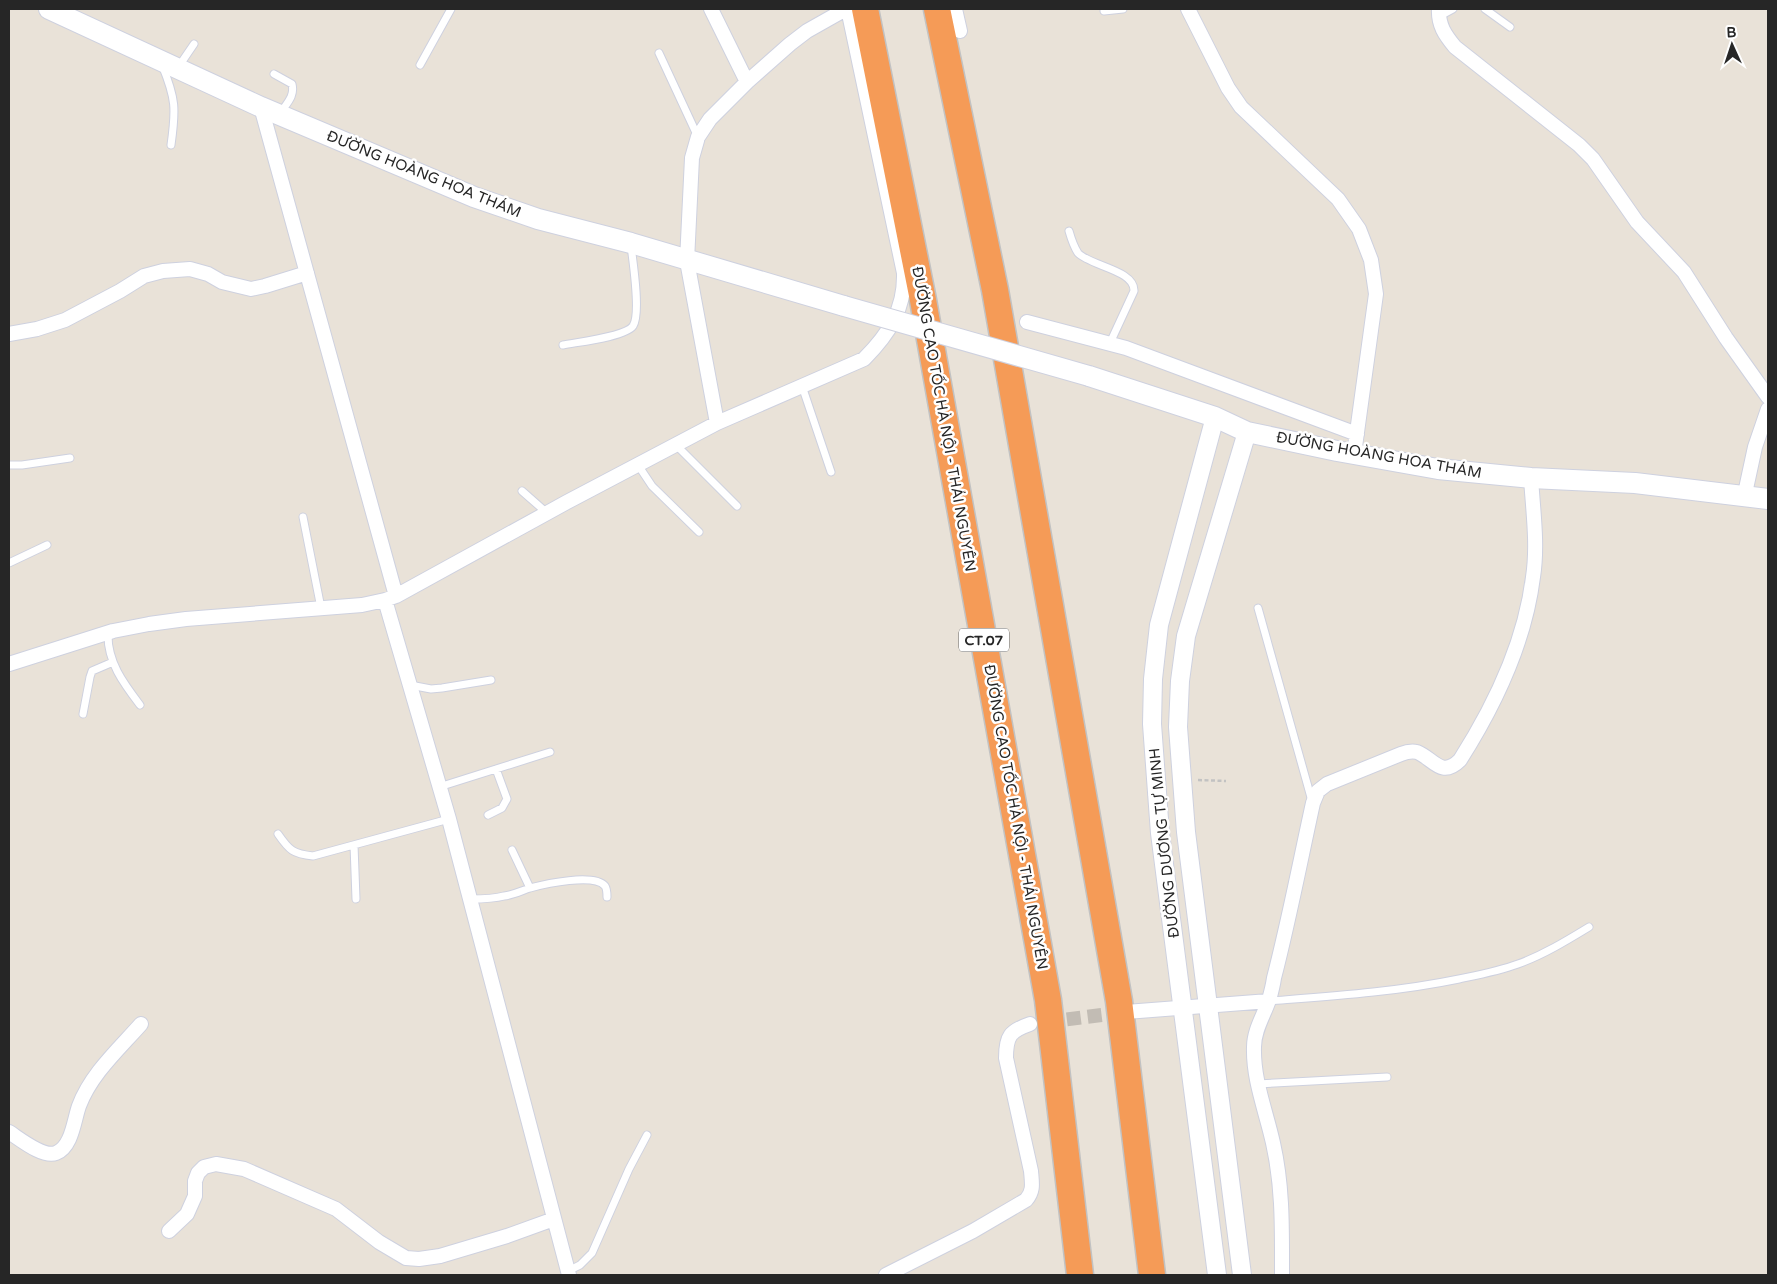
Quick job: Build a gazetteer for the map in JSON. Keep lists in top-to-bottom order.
{
  "streets": {
    "highway": ["ĐƯỜNG CAO TỐC HÀ NỘI - THÁI NGUYÊN", "CT.07"],
    "main road": ["ĐƯỜNG HOÀNG HOA THÁM"],
    "street": ["ĐƯỜNG DƯƠNG TỰ MINH"]
  },
  "crossings": [
    ["ĐƯỜNG HOÀNG HOA THÁM", "ĐƯỜNG DƯƠNG TỰ MINH"]
  ],
  "north": "top"
}
